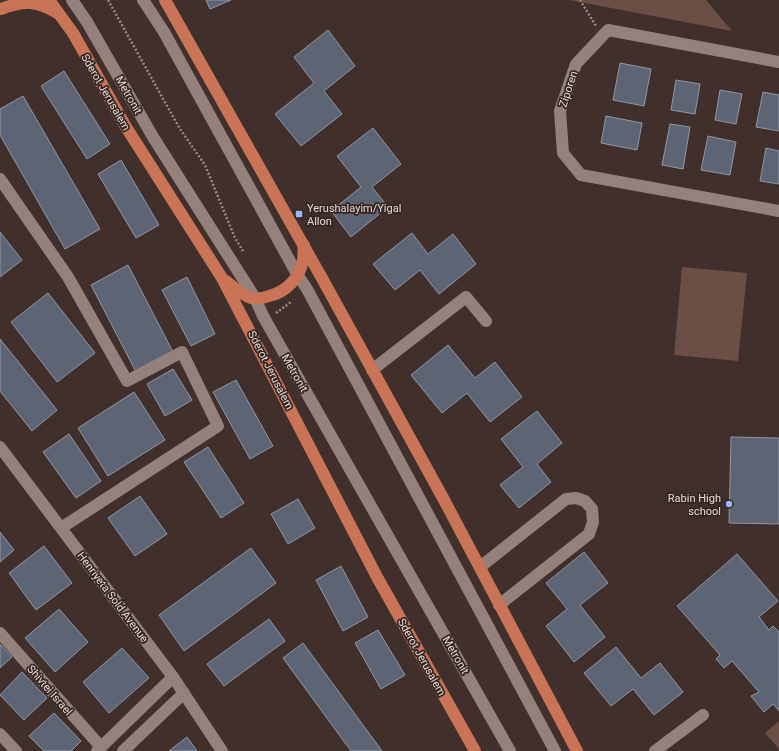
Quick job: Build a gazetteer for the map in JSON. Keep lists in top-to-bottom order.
{
  "streets": {
    "main road": ["Sderot Jerusalem"],
    "street": [
      "Ziporen",
      "Metronit",
      "Henriyeta Sold Avenue",
      "Shivtei Israel"
    ]
  },
  "places": {
    "transit": ["Yerushalayim/Yigal Allon"],
    "other": ["Rabin High school"]
  }
}
